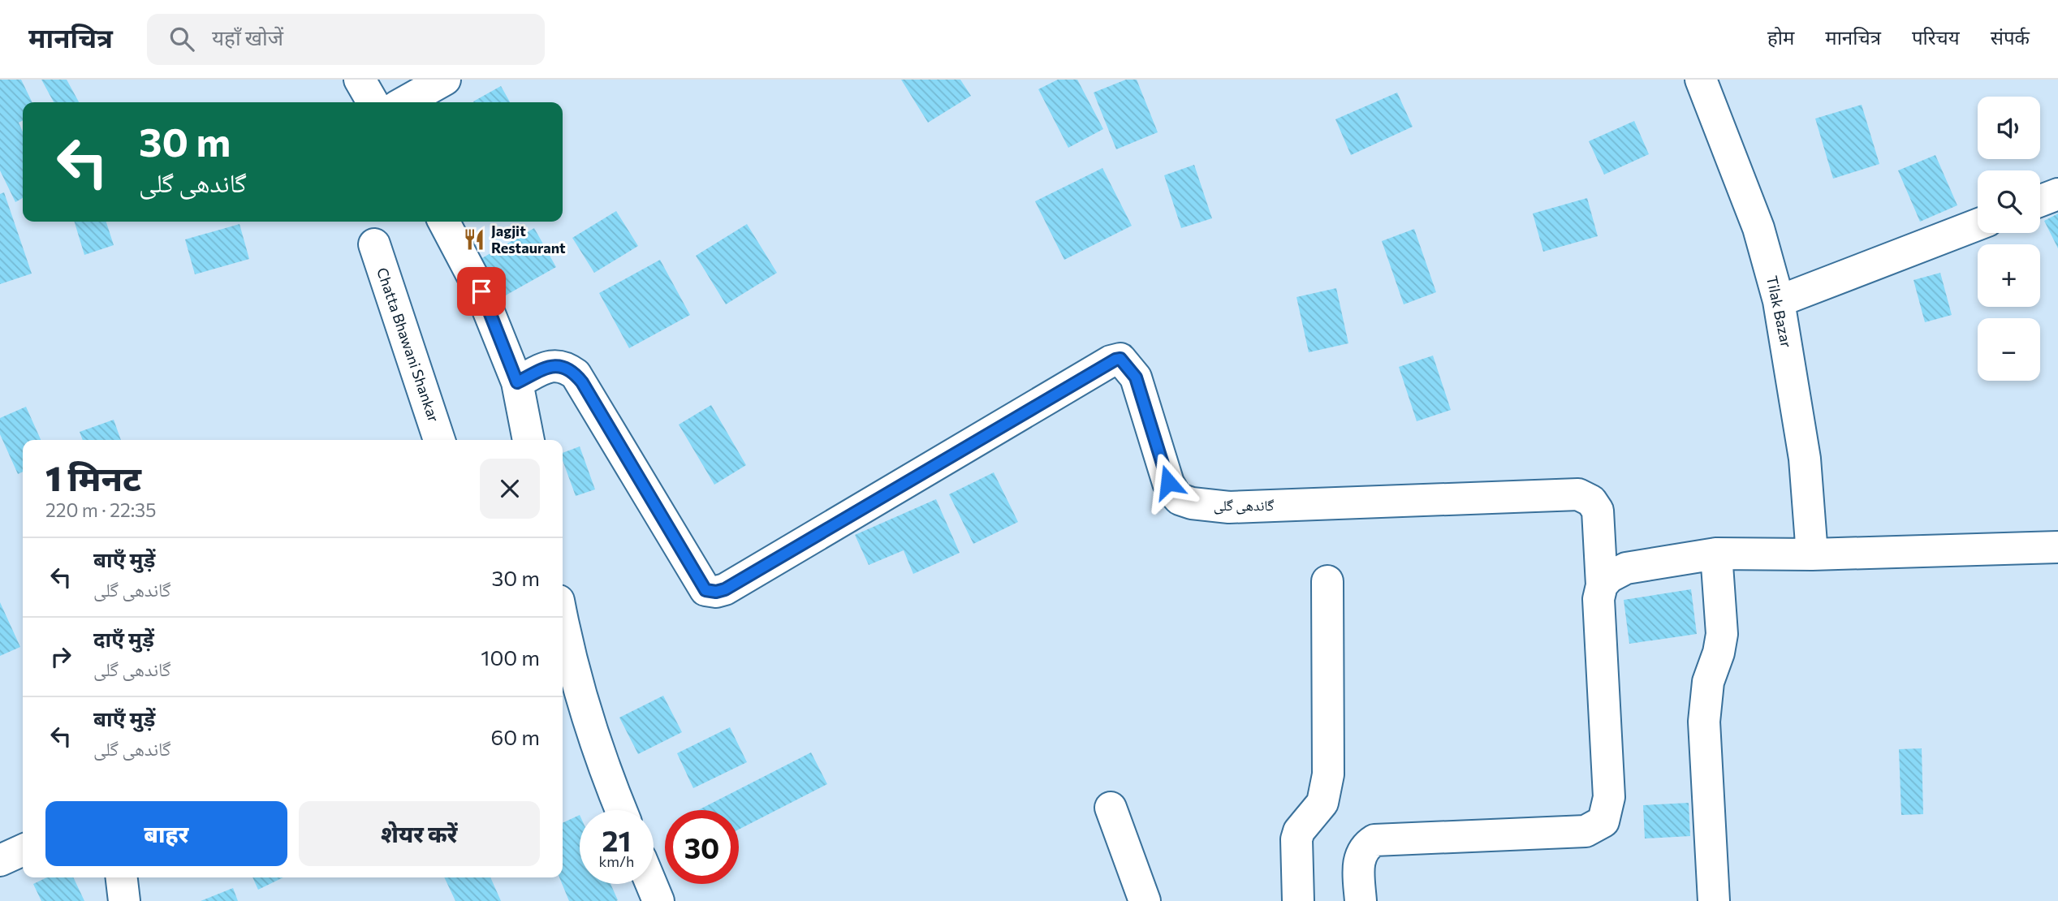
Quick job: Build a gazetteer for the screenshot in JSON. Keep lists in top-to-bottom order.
{
  "streets": {
    "street": ["Tilak Bazar", "Chatta Bhawani Shankar", "گاندھی گلی"]
  },
  "places": {
    "restaurant": ["Jagjit Restaurant"]
  },
  "page": {
    "header": "मानचित्र",
    "search": "यहाँ खोजें",
    "nav": [
      "होम",
      "मानचित्र",
      "परिचय",
      "संपर्क"
    ],
    "map_buttons": ["+", "−"],
    "turn": ["30 m", "گاندھی گلی"],
    "heading": ["1 मिनट", "220 m · 22:35"],
    "list": [
      {
        "name": "बाएँ मुड़ें",
        "note": "گاندھی گلی",
        "value": "30 m"
      },
      {
        "name": "दाएँ मुड़ें",
        "note": "گاندھی گلی",
        "value": "100 m"
      },
      {
        "name": "बाएँ मुड़ें",
        "note": "گاندھی گلی",
        "value": "60 m"
      }
    ],
    "buttons": ["बाहर", "शेयर करें"],
    "speed": "21 km/h",
    "limit": "30"
  }
}
